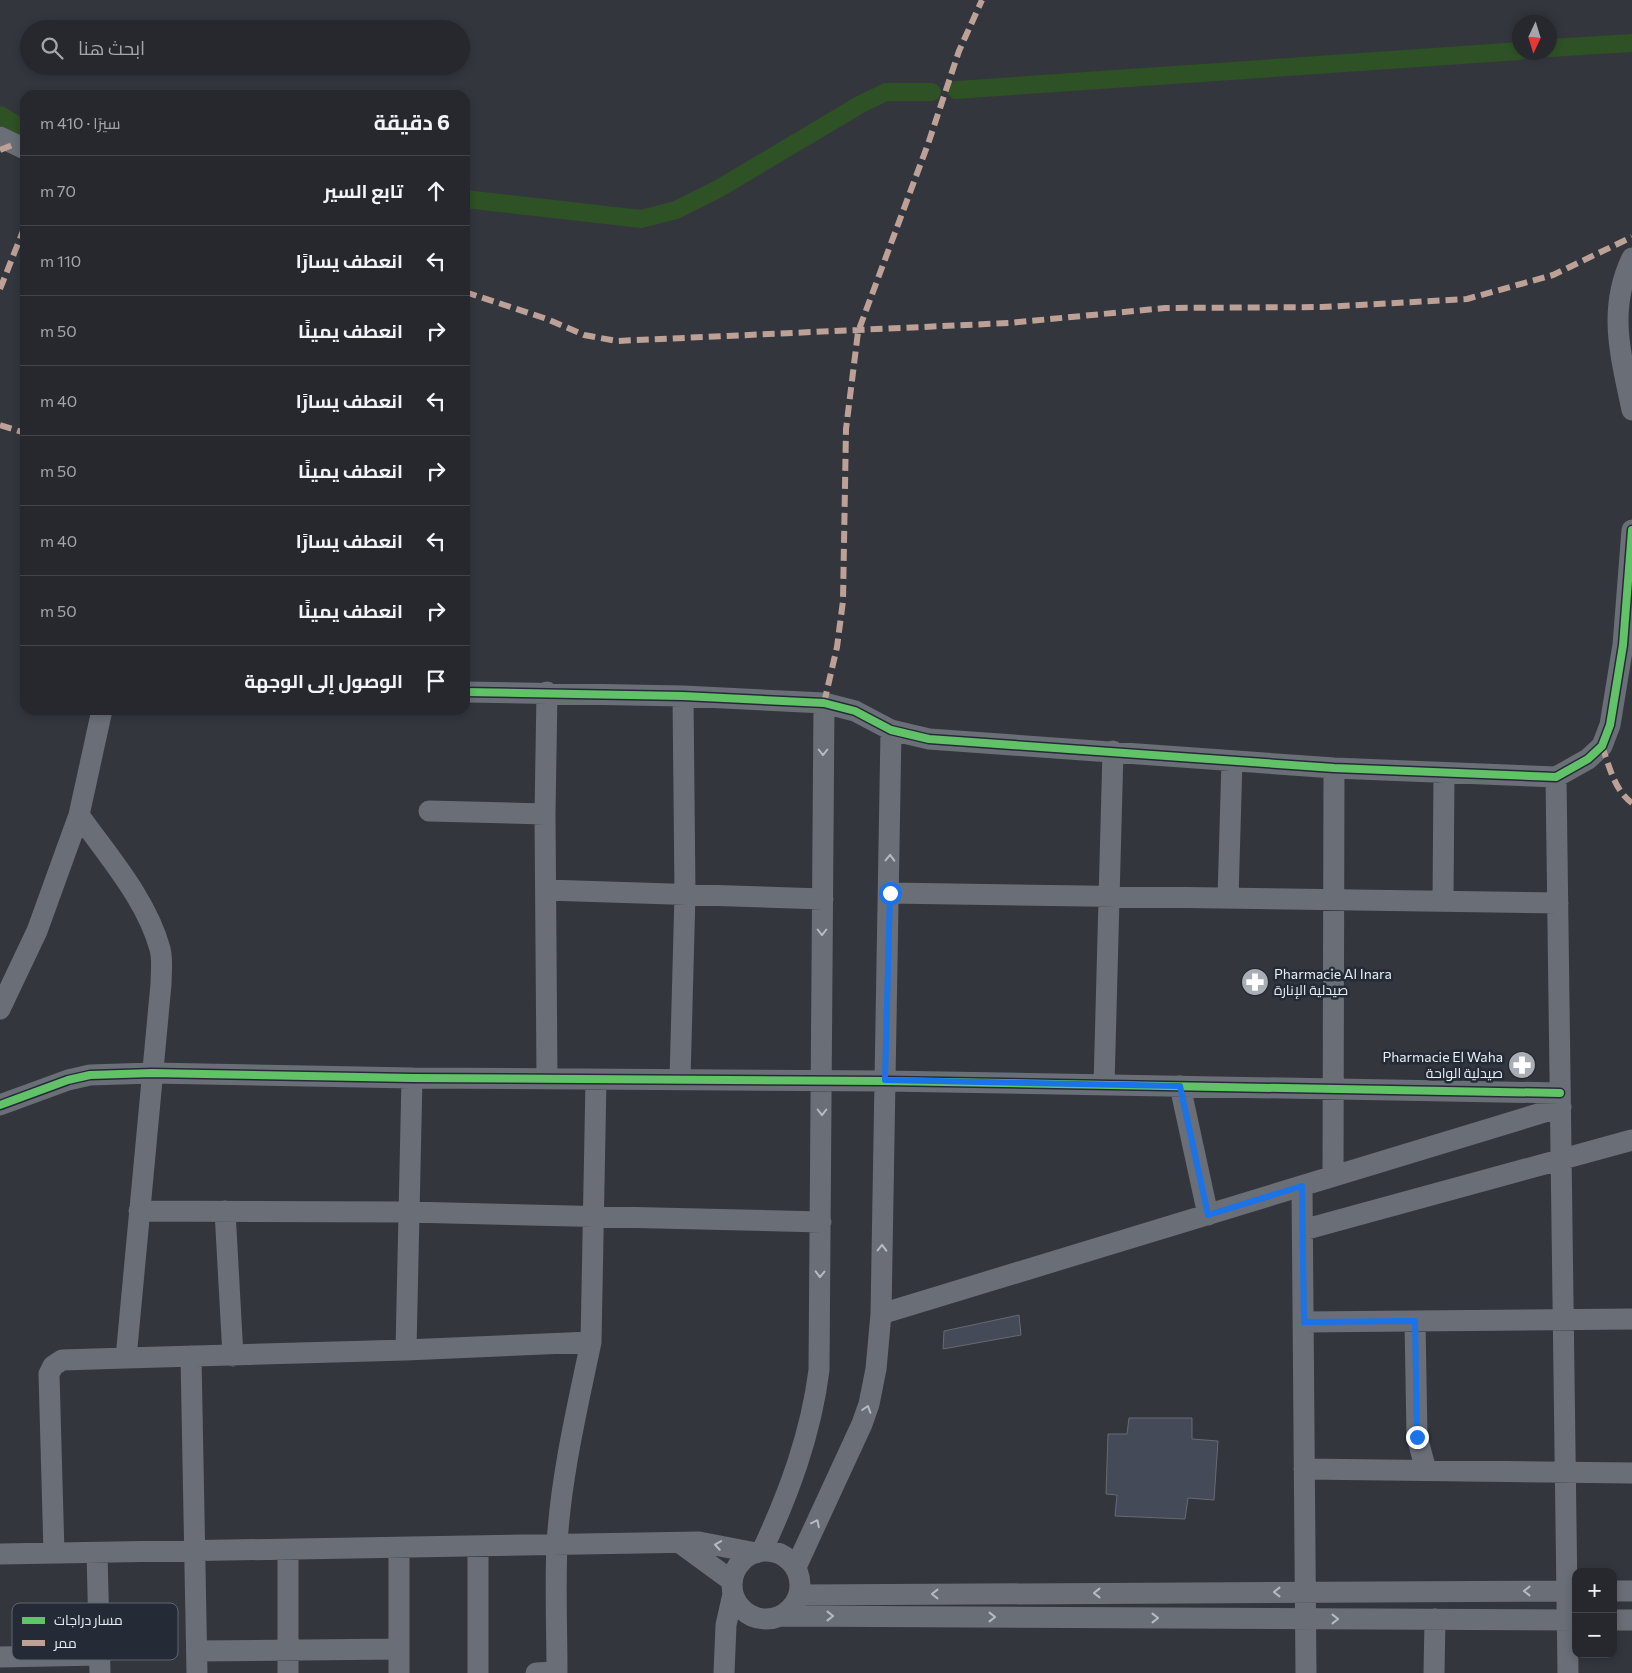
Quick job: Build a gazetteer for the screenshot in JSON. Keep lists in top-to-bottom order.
{
  "places": {
    "pharmacy": ["Pharmacie Al Inara صيدلية الإنارة", "Pharmacie El Waha صيدلية الواحة"]
  },
  "legend": ["مسار دراجات", "ممر"],
  "north": "bottom",
  "page": {
    "search": "ابحث هنا",
    "heading": ["6 دقيقة", "سيرًا · 410 m"],
    "list": [
      ["تابع السير", "70 m"],
      ["انعطف يسارًا", "110 m"],
      ["انعطف يمينًا", "50 m"],
      ["انعطف يسارًا", "40 m"],
      ["انعطف يمينًا", "50 m"],
      ["انعطف يسارًا", "40 m"],
      ["انعطف يمينًا", "50 m"],
      "الوصول إلى الوجهة"
    ],
    "map_buttons": ["+", "−"]
  }
}
